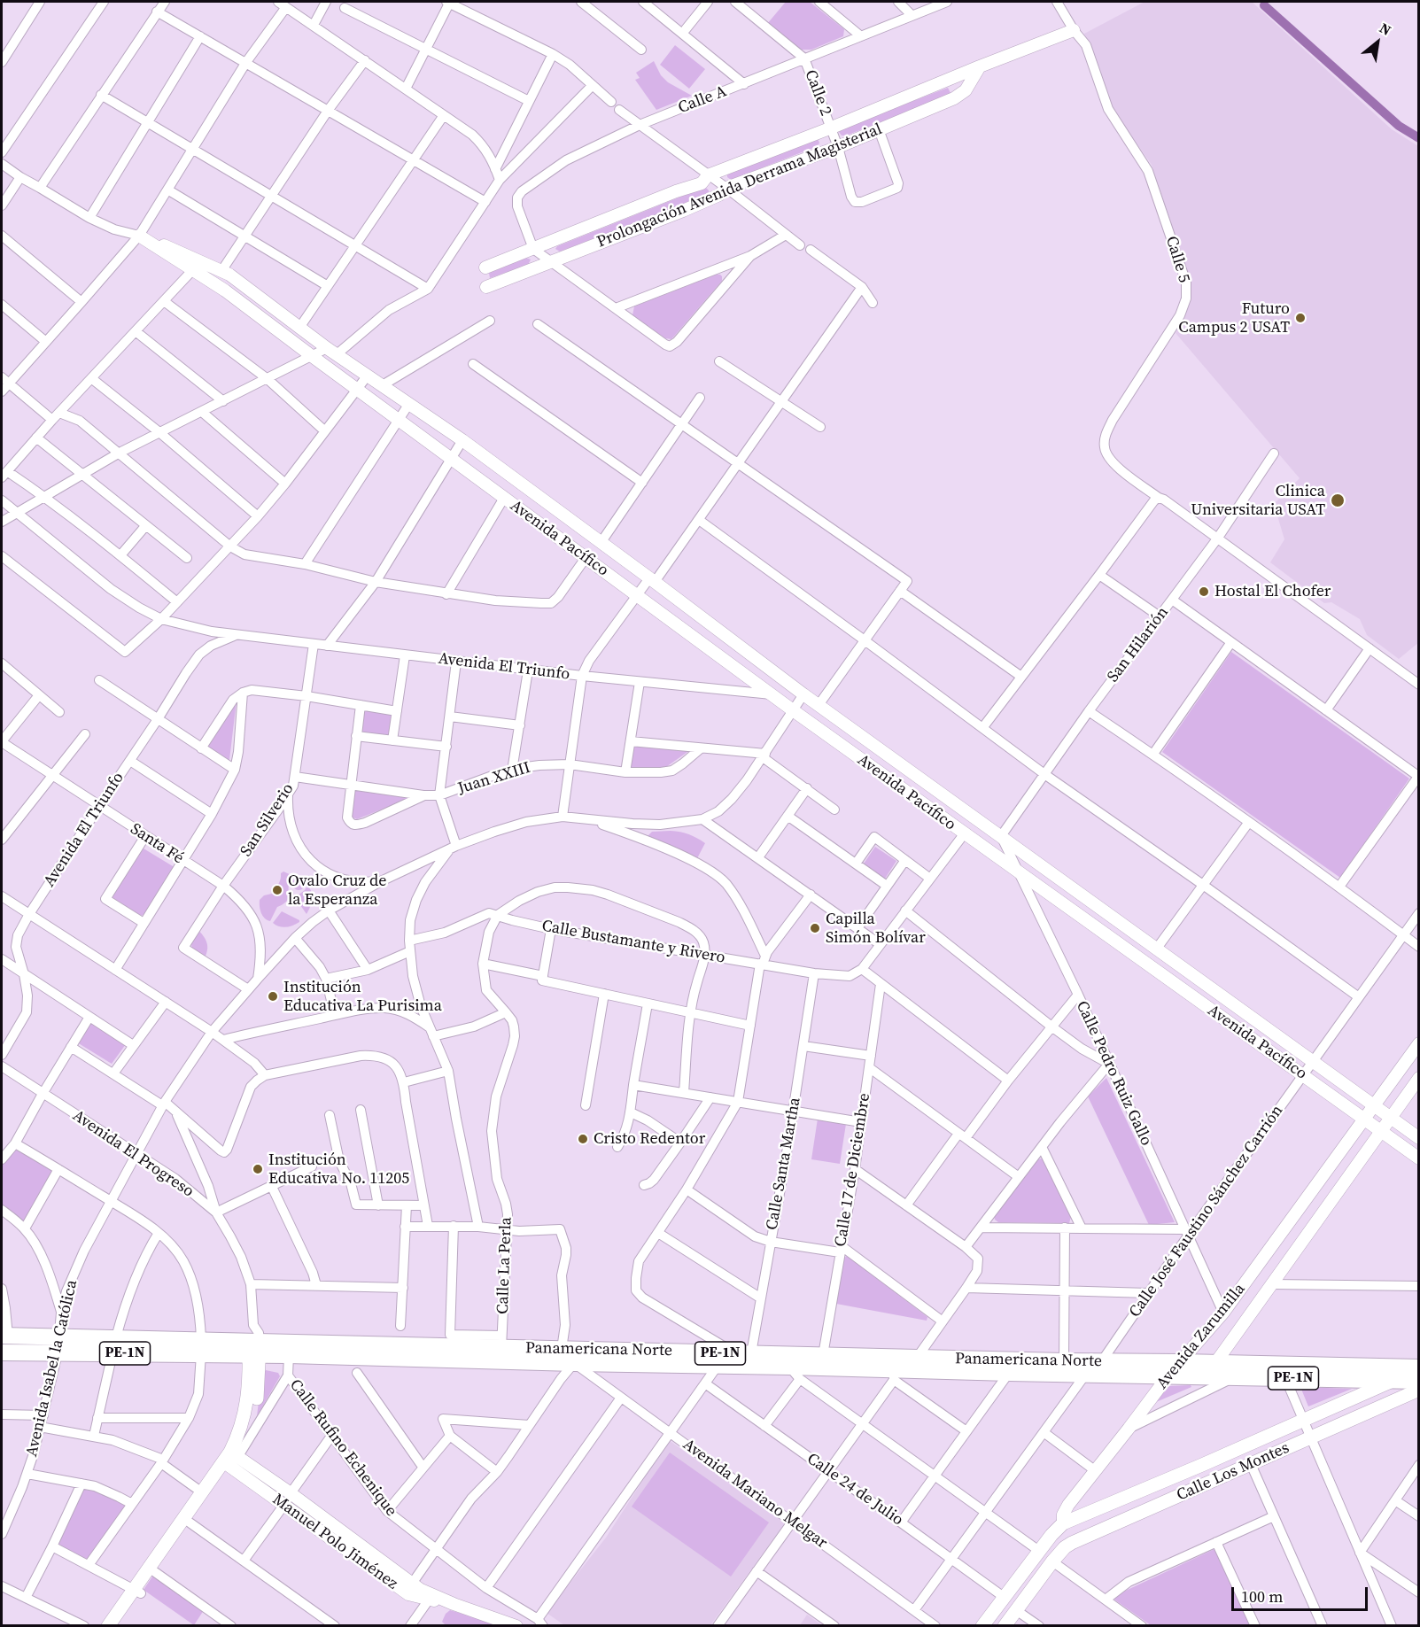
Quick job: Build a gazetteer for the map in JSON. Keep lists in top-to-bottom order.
{
  "streets": {
    "highway": ["Panamericana Norte", "PE-1N"],
    "main road": ["Avenida El Progreso", "Avenida Zarumilla", "Calle Los Montes"],
    "street": [
      "Calle 2",
      "Calle A",
      "Prolongación Avenida Derrama Magisterial",
      "Calle 5",
      "Avenida Pacífico",
      "San Hilarión",
      "Avenida El Triunfo",
      "Juan XXIII",
      "San Silverio",
      "Santa Fé",
      "Calle Bustamante y Rivero",
      "Calle Pedro Ruiz Gallo",
      "Calle Santa Martha",
      "Calle 17 de Diciembre",
      "Calle José Faustino Sánchez Carrión",
      "Calle La Perla",
      "Avenida Isabel la Católica",
      "Calle Rufino Echenique",
      "Calle 24 de Julio",
      "Avenida Mariano Melgar",
      "Manuel Polo Jiménez"
    ]
  },
  "crossings": [
    ["Calle 2", "Calle A"],
    ["Calle 2", "Prolongación Avenida Derrama Magisterial"],
    ["Calle A", "Prolongación Avenida Derrama Magisterial"],
    ["Prolongación Avenida Derrama Magisterial", "Calle 5"],
    ["Calle 5", "San Hilarión"],
    ["Avenida Pacífico", "San Hilarión"],
    ["Avenida Pacífico", "Avenida El Triunfo"],
    ["Avenida Pacífico", "Calle Pedro Ruiz Gallo"],
    ["Avenida Pacífico", "Calle José Faustino Sánchez Carrión"],
    ["Avenida Pacífico", "Avenida Zarumilla"],
    ["Avenida Pacífico", "Avenida Isabel la Católica"],
    ["San Hilarión", "Calle Pedro Ruiz Gallo"],
    ["Avenida El Triunfo", "San Silverio"],
    ["Avenida El Triunfo", "Santa Fé"],
    ["San Silverio", "Santa Fé"],
    ["San Silverio", "Avenida Isabel la Católica"],
    ["Santa Fé", "Avenida Isabel la Católica"],
    ["Calle Bustamante y Rivero", "Calle Santa Martha"],
    ["Calle Bustamante y Rivero", "Calle La Perla"],
    ["Calle Pedro Ruiz Gallo", "Calle José Faustino Sánchez Carrión"],
    ["Calle Pedro Ruiz Gallo", "Avenida Zarumilla"],
    ["Avenida El Progreso", "Panamericana Norte"],
    ["Avenida El Progreso", "Avenida Isabel la Católica"],
    ["Avenida El Progreso", "Calle Rufino Echenique"],
    ["Avenida El Progreso", "Manuel Polo Jiménez"],
    ["Calle Santa Martha", "Panamericana Norte"],
    ["Calle 17 de Diciembre", "Panamericana Norte"],
    ["Calle José Faustino Sánchez Carrión", "Panamericana Norte"],
    ["Calle La Perla", "Panamericana Norte"],
    ["Avenida Zarumilla", "Panamericana Norte"],
    ["Avenida Zarumilla", "Calle 24 de Julio"],
    ["Panamericana Norte", "Avenida Isabel la Católica"],
    ["Panamericana Norte", "Calle Rufino Echenique"],
    ["Panamericana Norte", "Avenida Mariano Melgar"]
  ],
  "places": [
    "Futuro Campus 2 USAT",
    "Clinica Universitaria USAT",
    "Hostal El Chofer",
    "Ovalo Cruz de la Esperanza",
    "Capilla Simón Bolívar",
    "Institución Educativa La Purisima",
    "Cristo Redentor",
    "Institución Educativa No. 11205"
  ],
  "scale_bar": "100 m",
  "north": "top right"
}
